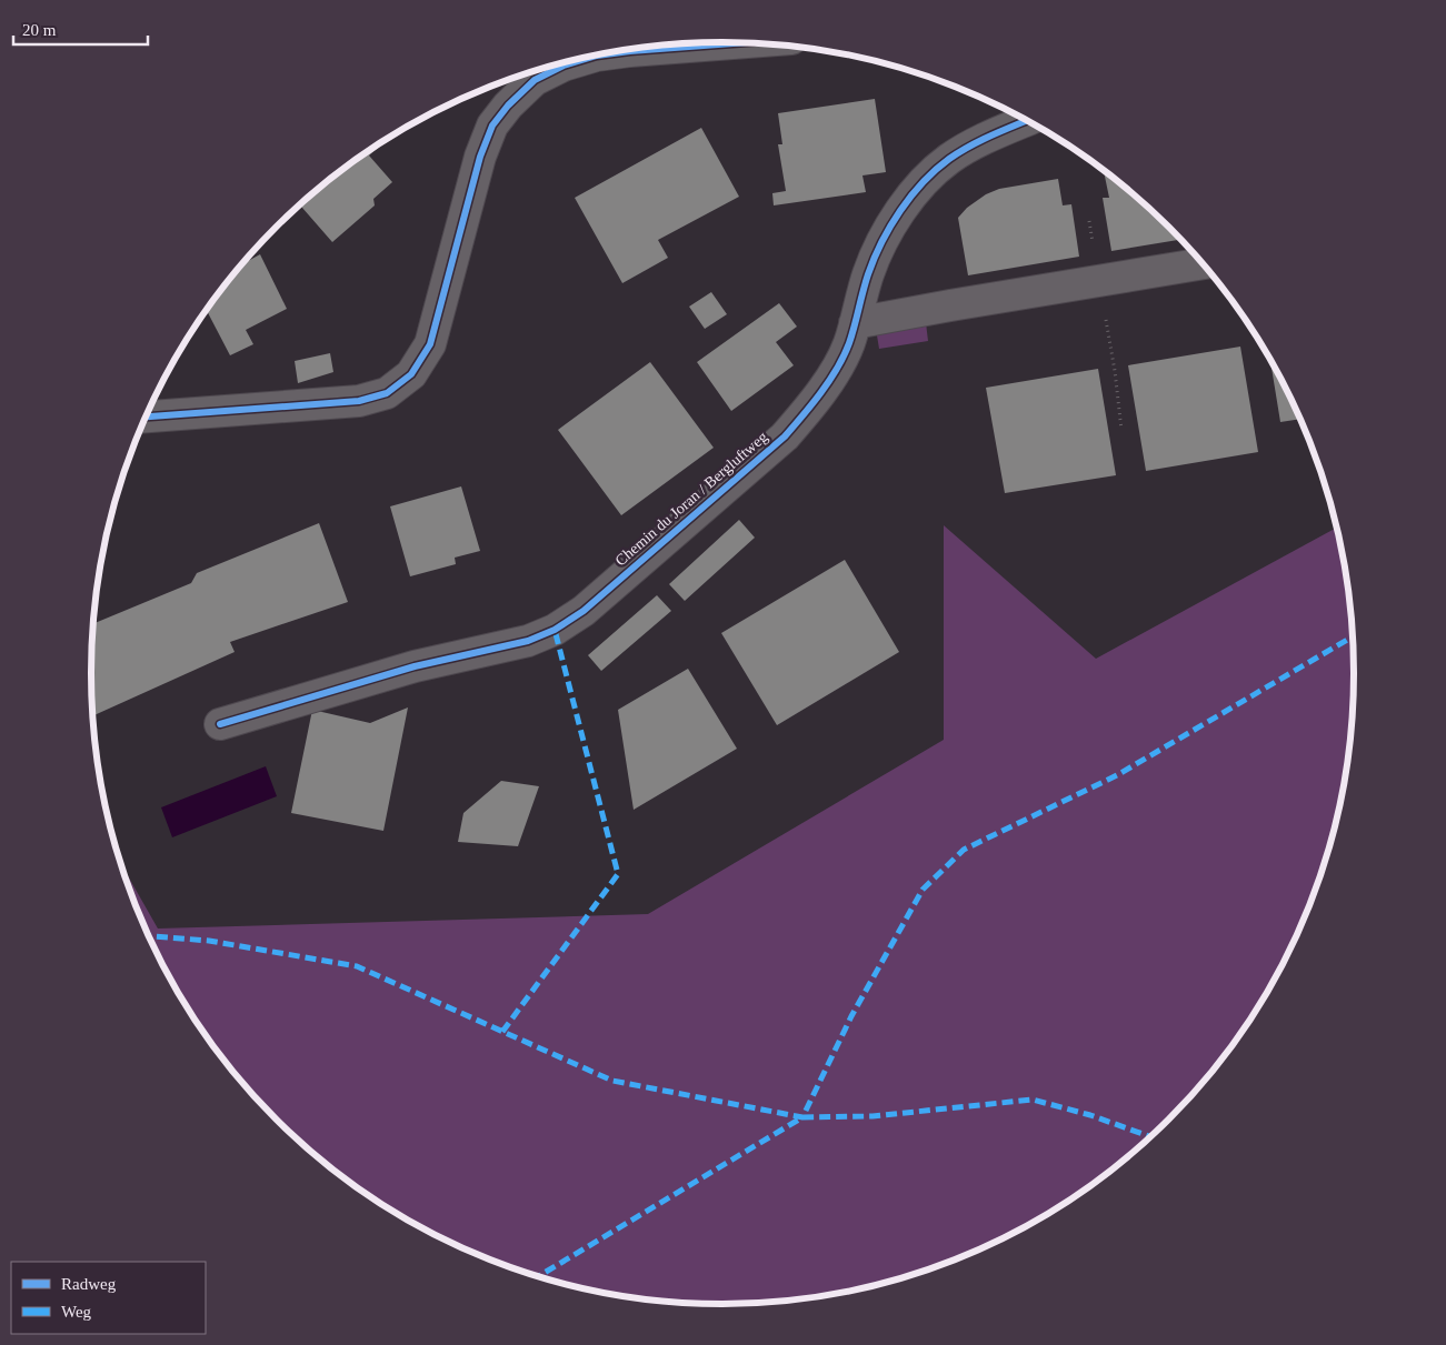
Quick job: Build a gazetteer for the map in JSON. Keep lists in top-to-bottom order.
{
  "streets": {
    "street": ["Chemin du Joran / Bergluftweg"]
  },
  "legend": ["Radweg", "Weg"],
  "scale_bar": "20 m"
}
